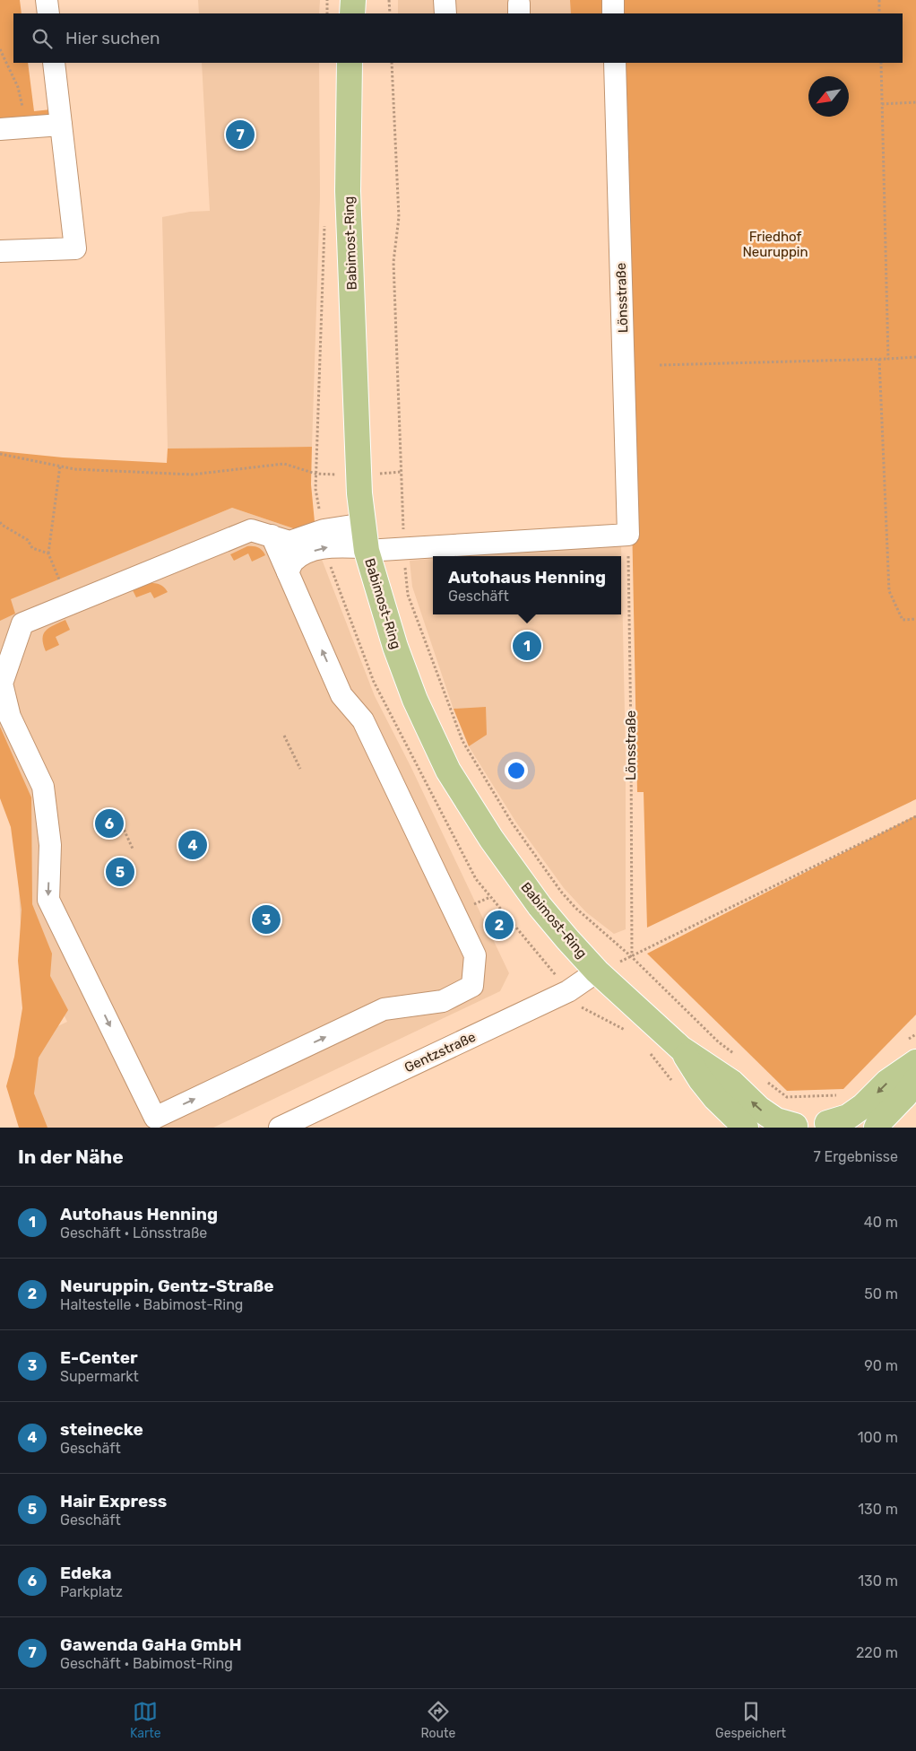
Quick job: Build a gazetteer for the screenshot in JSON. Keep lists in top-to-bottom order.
{
  "streets": {
    "main road": ["Babimost-Ring"],
    "street": ["Lönsstraße", "Gentzstraße"]
  },
  "crossings": [
    ["Babimost-Ring", "Gentzstraße"]
  ],
  "parks": ["Friedhof Neuruppin"],
  "north": "bottom left",
  "page": {
    "search": "Hier suchen",
    "pins": [
      "7",
      "1",
      "6",
      "4",
      "5",
      "3",
      "2"
    ],
    "popup": ["Autohaus Henning", "Geschäft"],
    "heading": ["In der Nähe", "7 Ergebnisse"],
    "list": [
      {
        "mark": "1",
        "name": "Autohaus Henning",
        "note": "Geschäft · Lönsstraße",
        "value": "40 m"
      },
      {
        "mark": "2",
        "name": "Neuruppin, Gentz-Straße",
        "note": "Haltestelle · Babimost-Ring",
        "value": "50 m"
      },
      {
        "mark": "3",
        "name": "E-Center",
        "note": "Supermarkt",
        "value": "90 m"
      },
      {
        "mark": "4",
        "name": "steinecke",
        "note": "Geschäft",
        "value": "100 m"
      },
      {
        "mark": "5",
        "name": "Hair Express",
        "note": "Geschäft",
        "value": "130 m"
      },
      {
        "mark": "6",
        "name": "Edeka",
        "note": "Parkplatz",
        "value": "130 m"
      },
      {
        "mark": "7",
        "name": "Gawenda GaHa GmbH",
        "note": "Geschäft · Babimost-Ring",
        "value": "220 m"
      }
    ],
    "nav": ["Karte", "Route", "Gespeichert"]
  }
}
